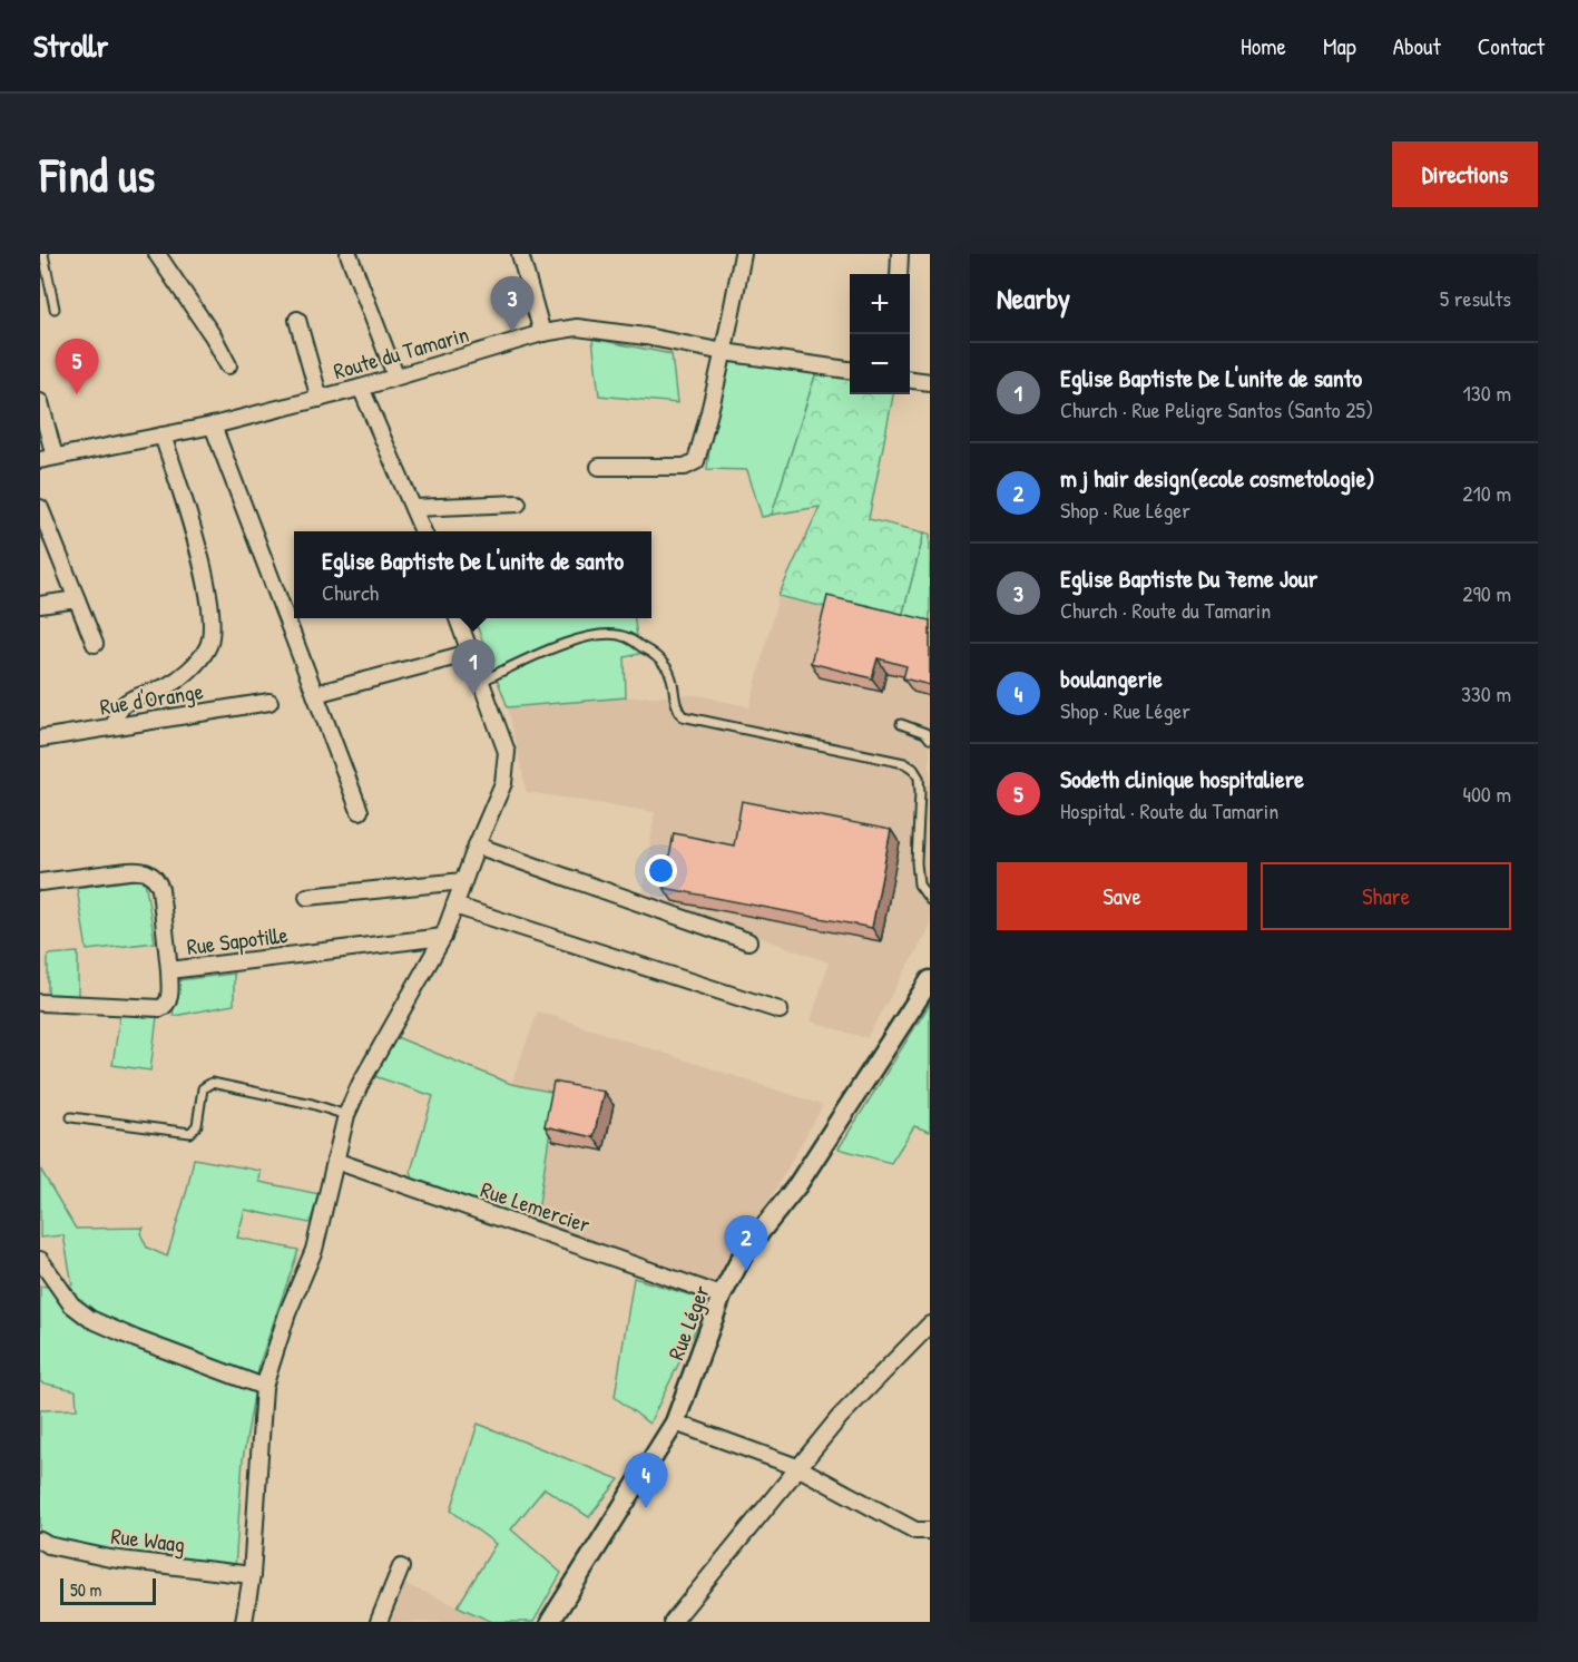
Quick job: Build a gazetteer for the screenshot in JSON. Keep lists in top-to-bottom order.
{
  "streets": {
    "street": [
      "Route du Tamarin",
      "Rue d'Orange",
      "Rue Sapotille",
      "Rue Lemercier",
      "Rue Léger",
      "Rue Waag"
    ]
  },
  "crossings": [
    ["Rue Lemercier", "Rue Léger"]
  ],
  "scale_bar": "50 m",
  "page": {
    "header": "Strollr",
    "nav": [
      "Home",
      "Map",
      "About",
      "Contact"
    ],
    "buttons": [
      "Directions",
      ["Save", "Share"]
    ],
    "title": "Find us",
    "heading": ["Nearby", "5 results"],
    "map_buttons": ["+", "−"],
    "pins": [
      "3",
      "5",
      "1",
      "2",
      "4"
    ],
    "list": [
      {
        "mark": "1",
        "name": "Eglise Baptiste De L'unite de santo",
        "note": "Church · Rue Peligre Santos (Santo 25)",
        "value": "130 m"
      },
      {
        "mark": "2",
        "name": "m j hair design(ecole cosmetologie)",
        "note": "Shop · Rue Léger",
        "value": "210 m"
      },
      {
        "mark": "3",
        "name": "Eglise Baptiste Du 7eme Jour",
        "note": "Church · Route du Tamarin",
        "value": "290 m"
      },
      {
        "mark": "4",
        "name": "boulangerie",
        "note": "Shop · Rue Léger",
        "value": "330 m"
      },
      {
        "mark": "5",
        "name": "Sodeth clinique hospitaliere",
        "note": "Hospital · Route du Tamarin",
        "value": "400 m"
      }
    ],
    "popup": ["Eglise Baptiste De L'unite de santo", "Church"],
    "scale": "50 m"
  }
}
